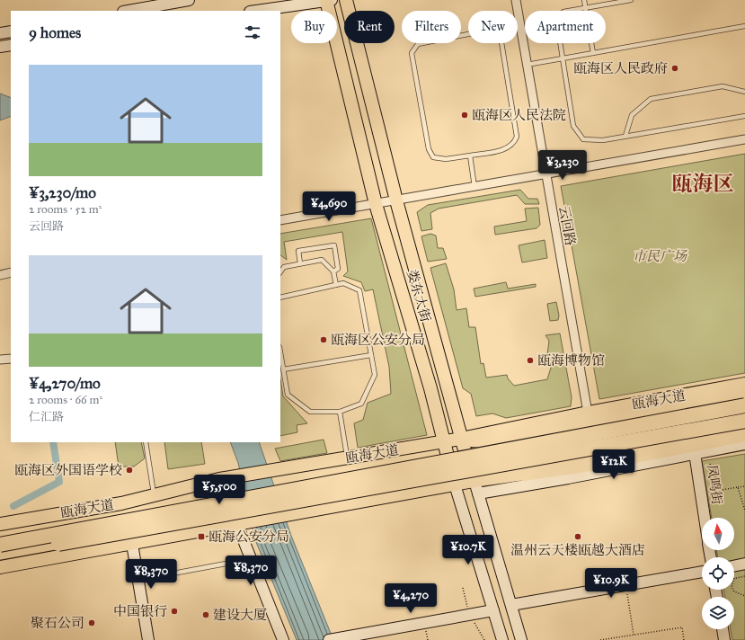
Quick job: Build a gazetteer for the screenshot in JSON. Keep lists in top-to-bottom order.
{
  "streets": {
    "highway": ["瓯海大道"],
    "main road": ["娄东大街"],
    "street": ["云回路", "凤鸣街"]
  },
  "crossings": [
    ["云回路", "瓯海大道"],
    ["娄东大街", "瓯海大道"]
  ],
  "districts": ["瓯海区"],
  "parks": ["市民广场"],
  "places": {
    "other": [
      "瓯海区人民政府",
      "瓯海区人民法院",
      "瓯海区公安分局",
      "瓯海博物馆",
      "瓯海区外国语学校",
      "温州云天楼瓯越大酒店",
      "中国银行",
      "建设大厦",
      "聚石公司"
    ],
    "transit": ["瓯海公安分局"]
  },
  "north": "top",
  "page": {
    "chip": [
      "Buy",
      "Rent",
      "Filters",
      "New",
      "Apartment"
    ],
    "heading": "9 homes",
    "list": [
      {
        "name": "¥3,230/mo",
        "note": "2 rooms · 52 m² · 云回路"
      },
      {
        "name": "¥4,270/mo",
        "note": "2 rooms · 66 m² · 仁汇路"
      }
    ],
    "price": [
      "¥3,230",
      "¥4,690",
      "¥12K",
      "¥5,500",
      "¥10.7K",
      "¥8,370",
      "¥8,370",
      "¥10.9K",
      "¥4,270"
    ]
  }
}
